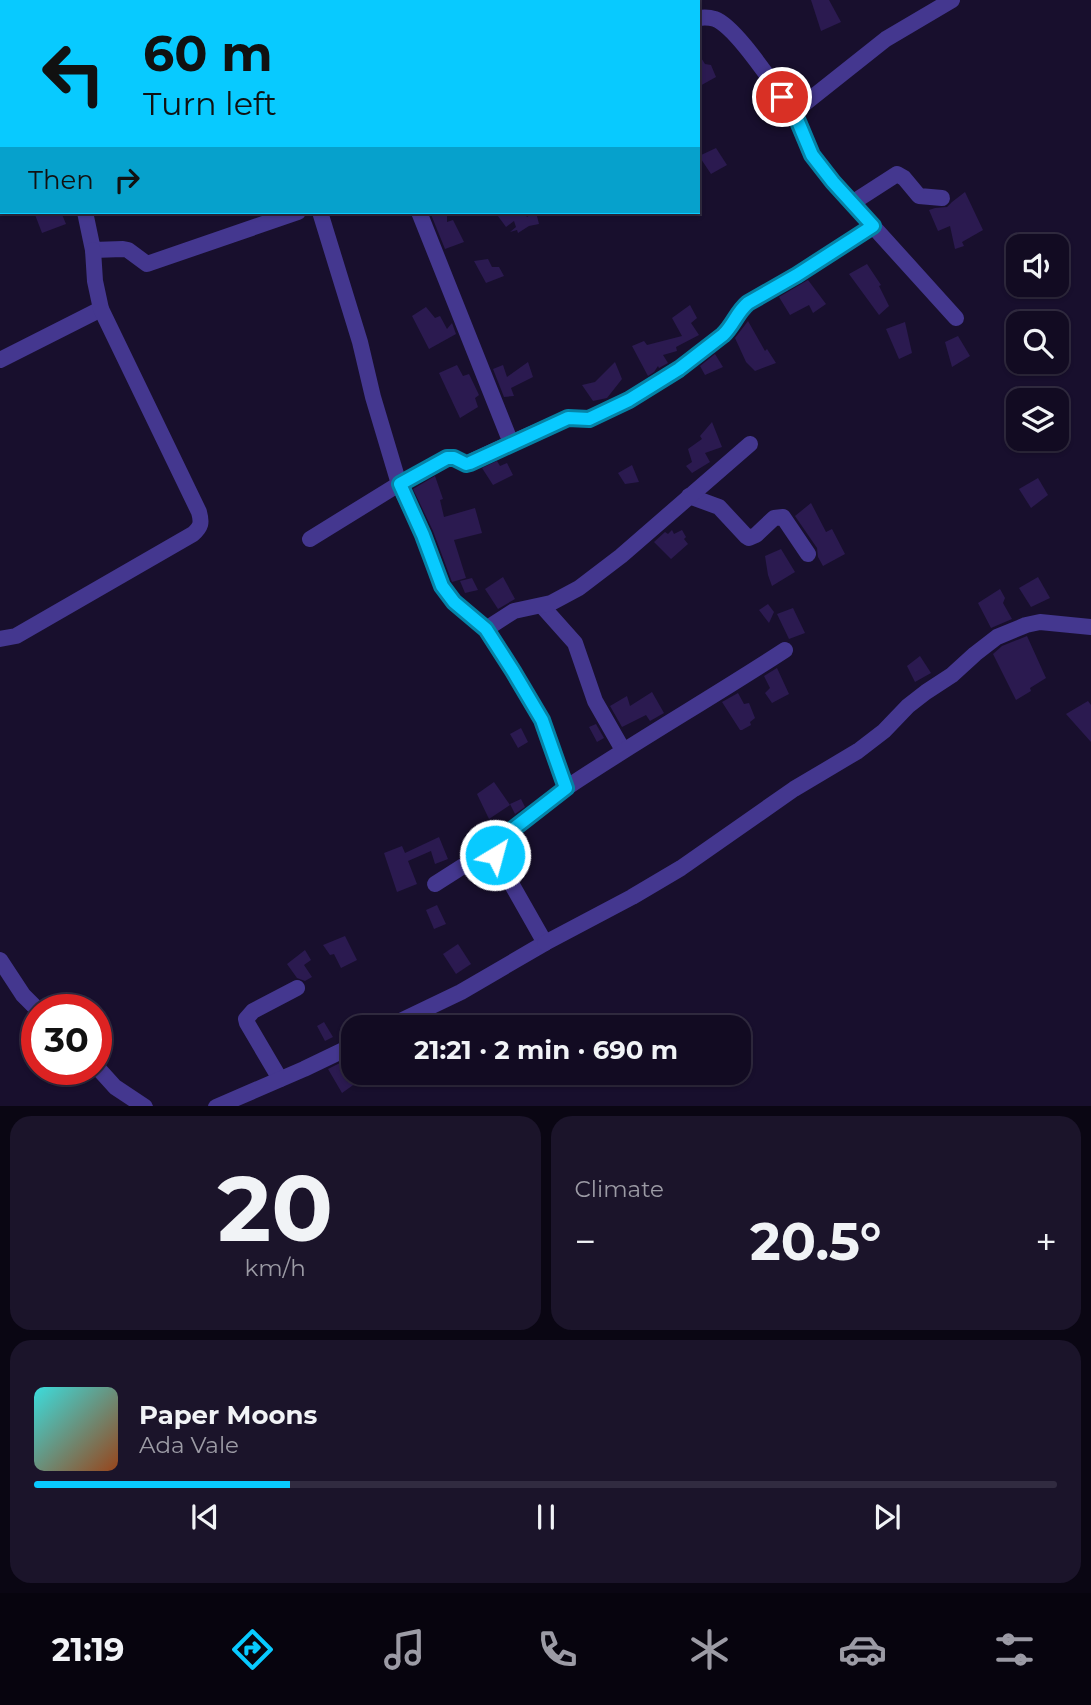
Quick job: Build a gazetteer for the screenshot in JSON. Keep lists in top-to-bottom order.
{
  "page": {
    "turn": ["60 m", "Turn left"],
    "then": "Then",
    "limit": "30",
    "trip": "21:21 · 2 min · 690 m",
    "tile": [
      ["20", "km/h"],
      "Climate"
    ],
    "heat": ["−", "20.5°", "+"],
    "song": ["Paper Moons", "Ada Vale"],
    "tabs": "21:19"
  }
}
